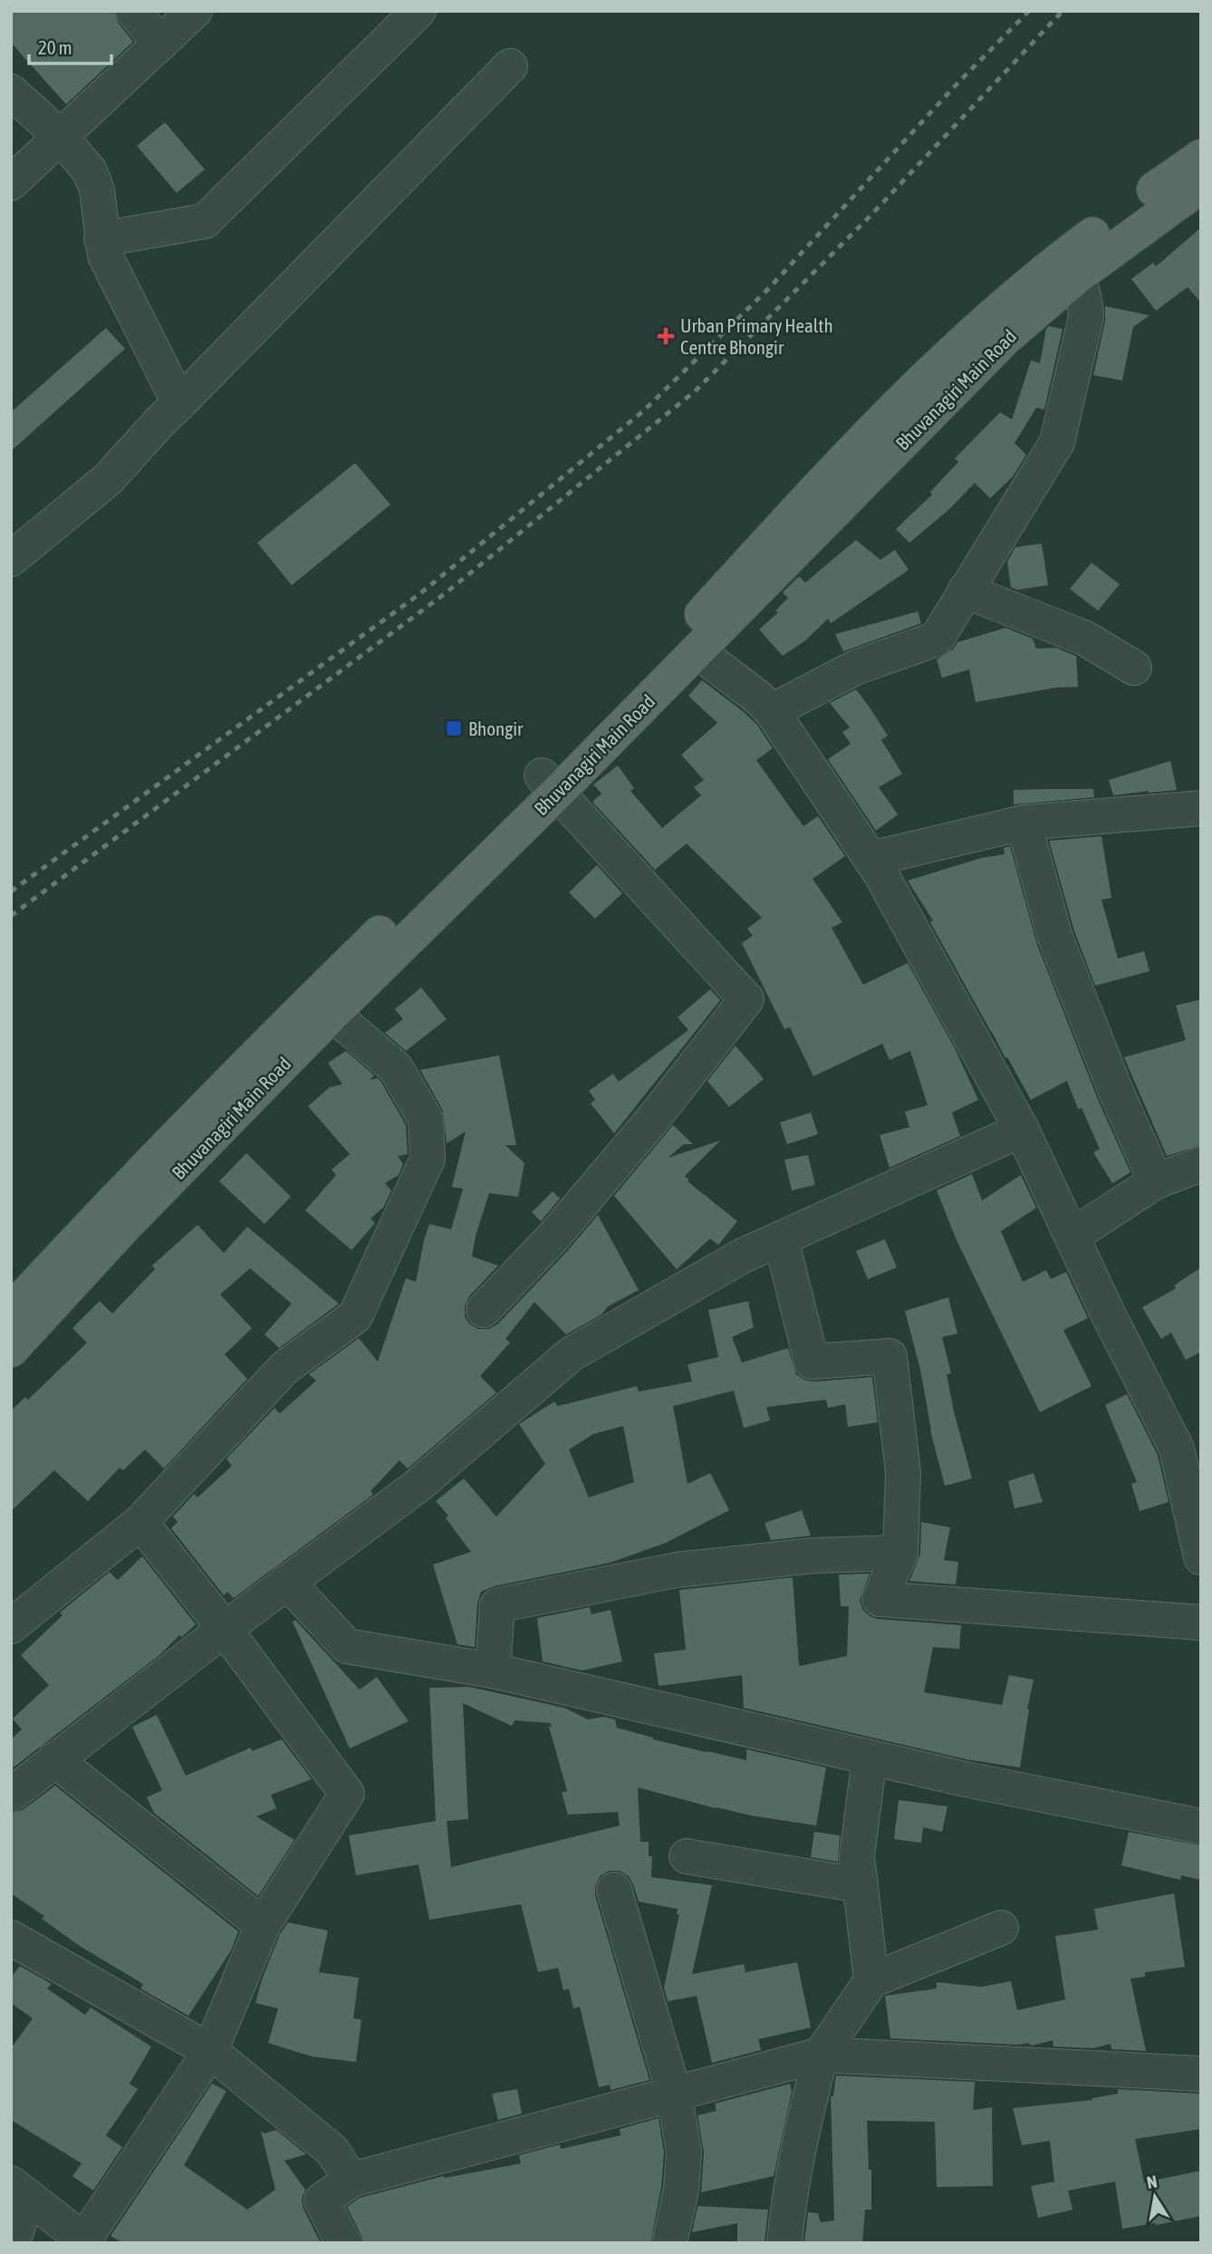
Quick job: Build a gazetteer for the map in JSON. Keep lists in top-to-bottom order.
{
  "streets": {
    "main road": ["Bhuvanagiri Main Road"]
  },
  "places": {
    "health": ["Urban Primary Health Centre Bhongir"],
    "transit": ["Bhongir"]
  },
  "scale_bar": "20 m",
  "north": "top"
}
